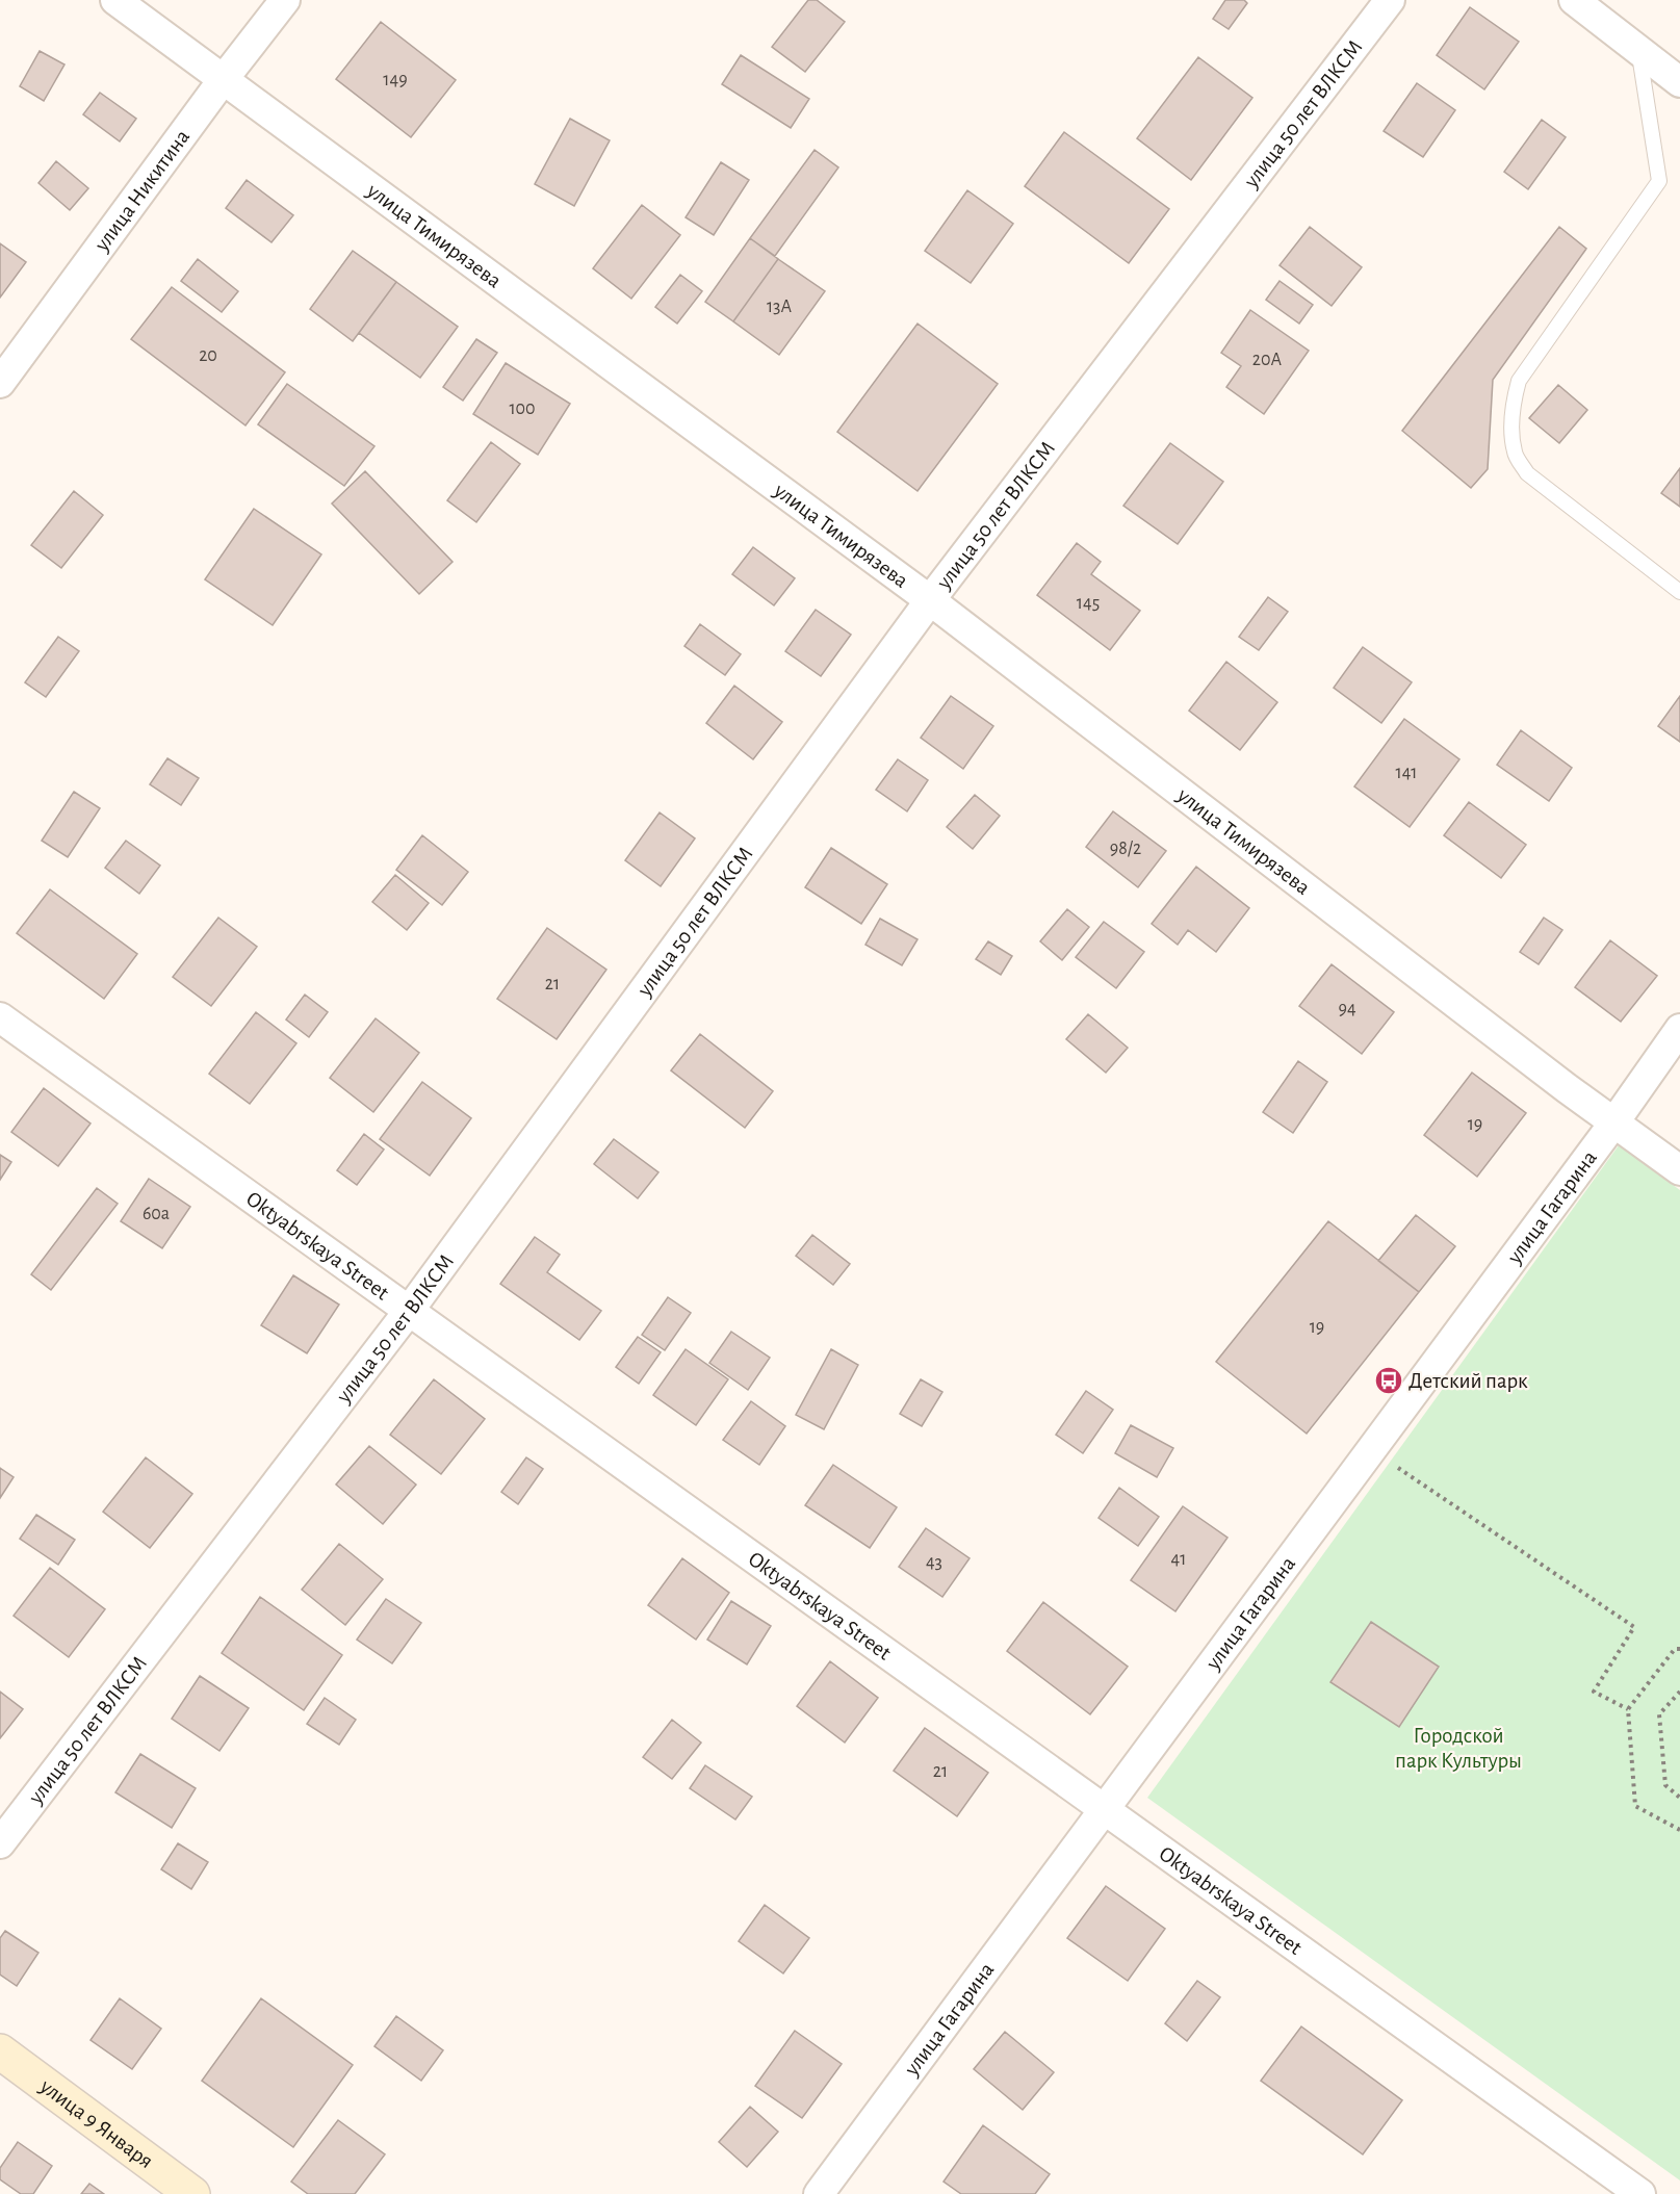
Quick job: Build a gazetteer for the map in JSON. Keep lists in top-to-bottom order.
{
  "streets": {
    "main road": ["улица 9 Января"],
    "street": [
      "улица 50 лет ВЛКСМ",
      "улица Никитина",
      "улица Тимирязева",
      "улица Гагарина",
      "Oktyabrskaya Street"
    ]
  },
  "crossings": [
    ["улица 50 лет ВЛКСМ", "улица Тимирязева"],
    ["улица 50 лет ВЛКСМ", "Oktyabrskaya Street"],
    ["улица Никитина", "улица Тимирязева"],
    ["улица Тимирязева", "улица Гагарина"],
    ["улица Гагарина", "Oktyabrskaya Street"]
  ],
  "parks": ["Городской парк Культуры"],
  "places": {
    "bus stop": ["Детский парк"]
  },
  "house_numbers": [
    "149",
    "13А",
    "20",
    "20А",
    "100",
    "145",
    "141",
    "98/2",
    "21",
    "94",
    "19",
    "60а",
    "19",
    "41",
    "43",
    "21"
  ]
}
